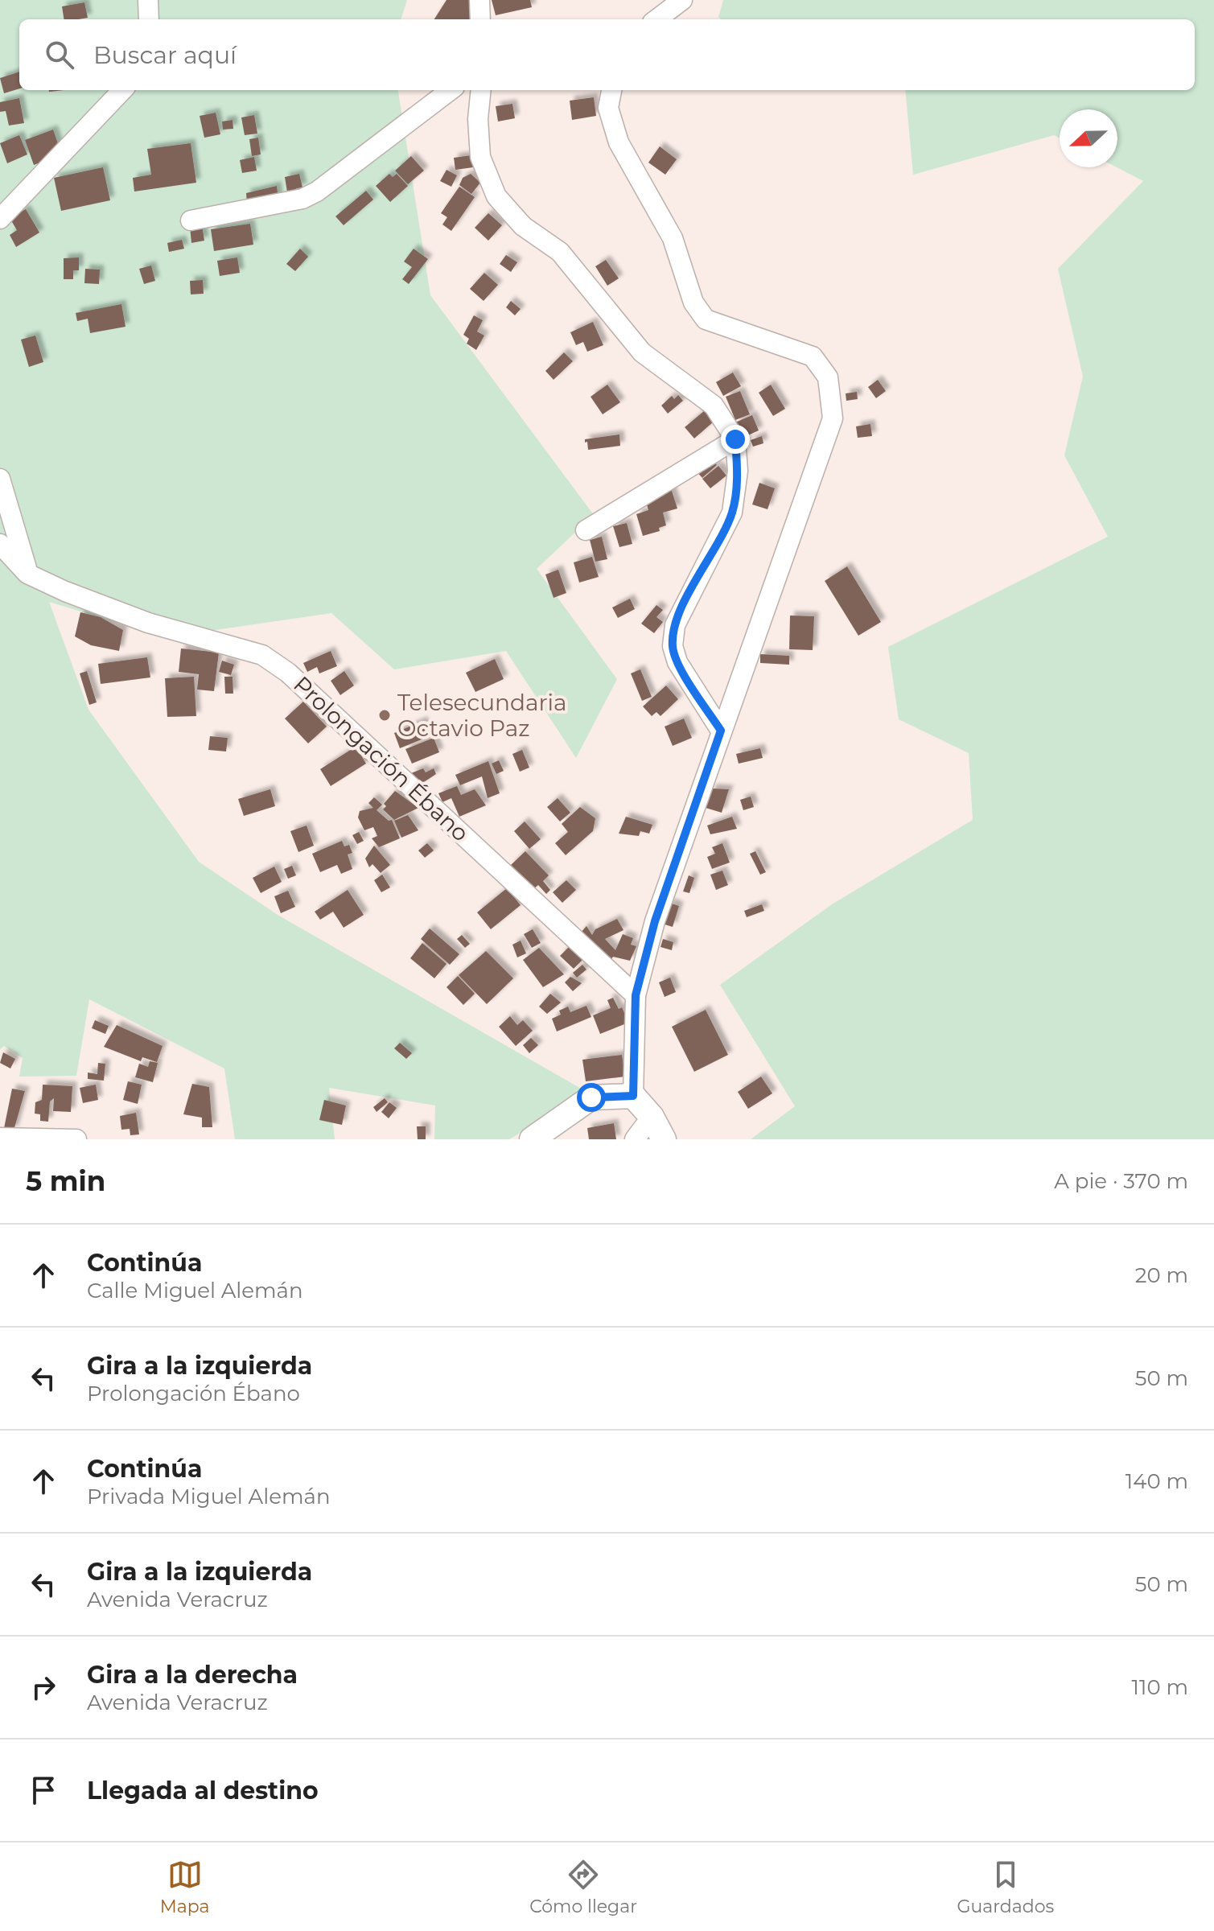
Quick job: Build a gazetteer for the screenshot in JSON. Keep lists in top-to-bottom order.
{
  "streets": {
    "street": ["Prolongación Ébano"]
  },
  "places": ["Telesecundaria Octavio Paz"],
  "north": "left",
  "page": {
    "search": "Buscar aquí",
    "heading": ["5 min", "A pie · 370 m"],
    "list": [
      ["Continúa", "Calle Miguel Alemán", "20 m"],
      ["Gira a la izquierda", "Prolongación Ébano", "50 m"],
      ["Continúa", "Privada Miguel Alemán", "140 m"],
      ["Gira a la izquierda", "Avenida Veracruz", "50 m"],
      ["Gira a la derecha", "Avenida Veracruz", "110 m"],
      "Llegada al destino"
    ],
    "nav": ["Mapa", "Cómo llegar", "Guardados"]
  }
}
